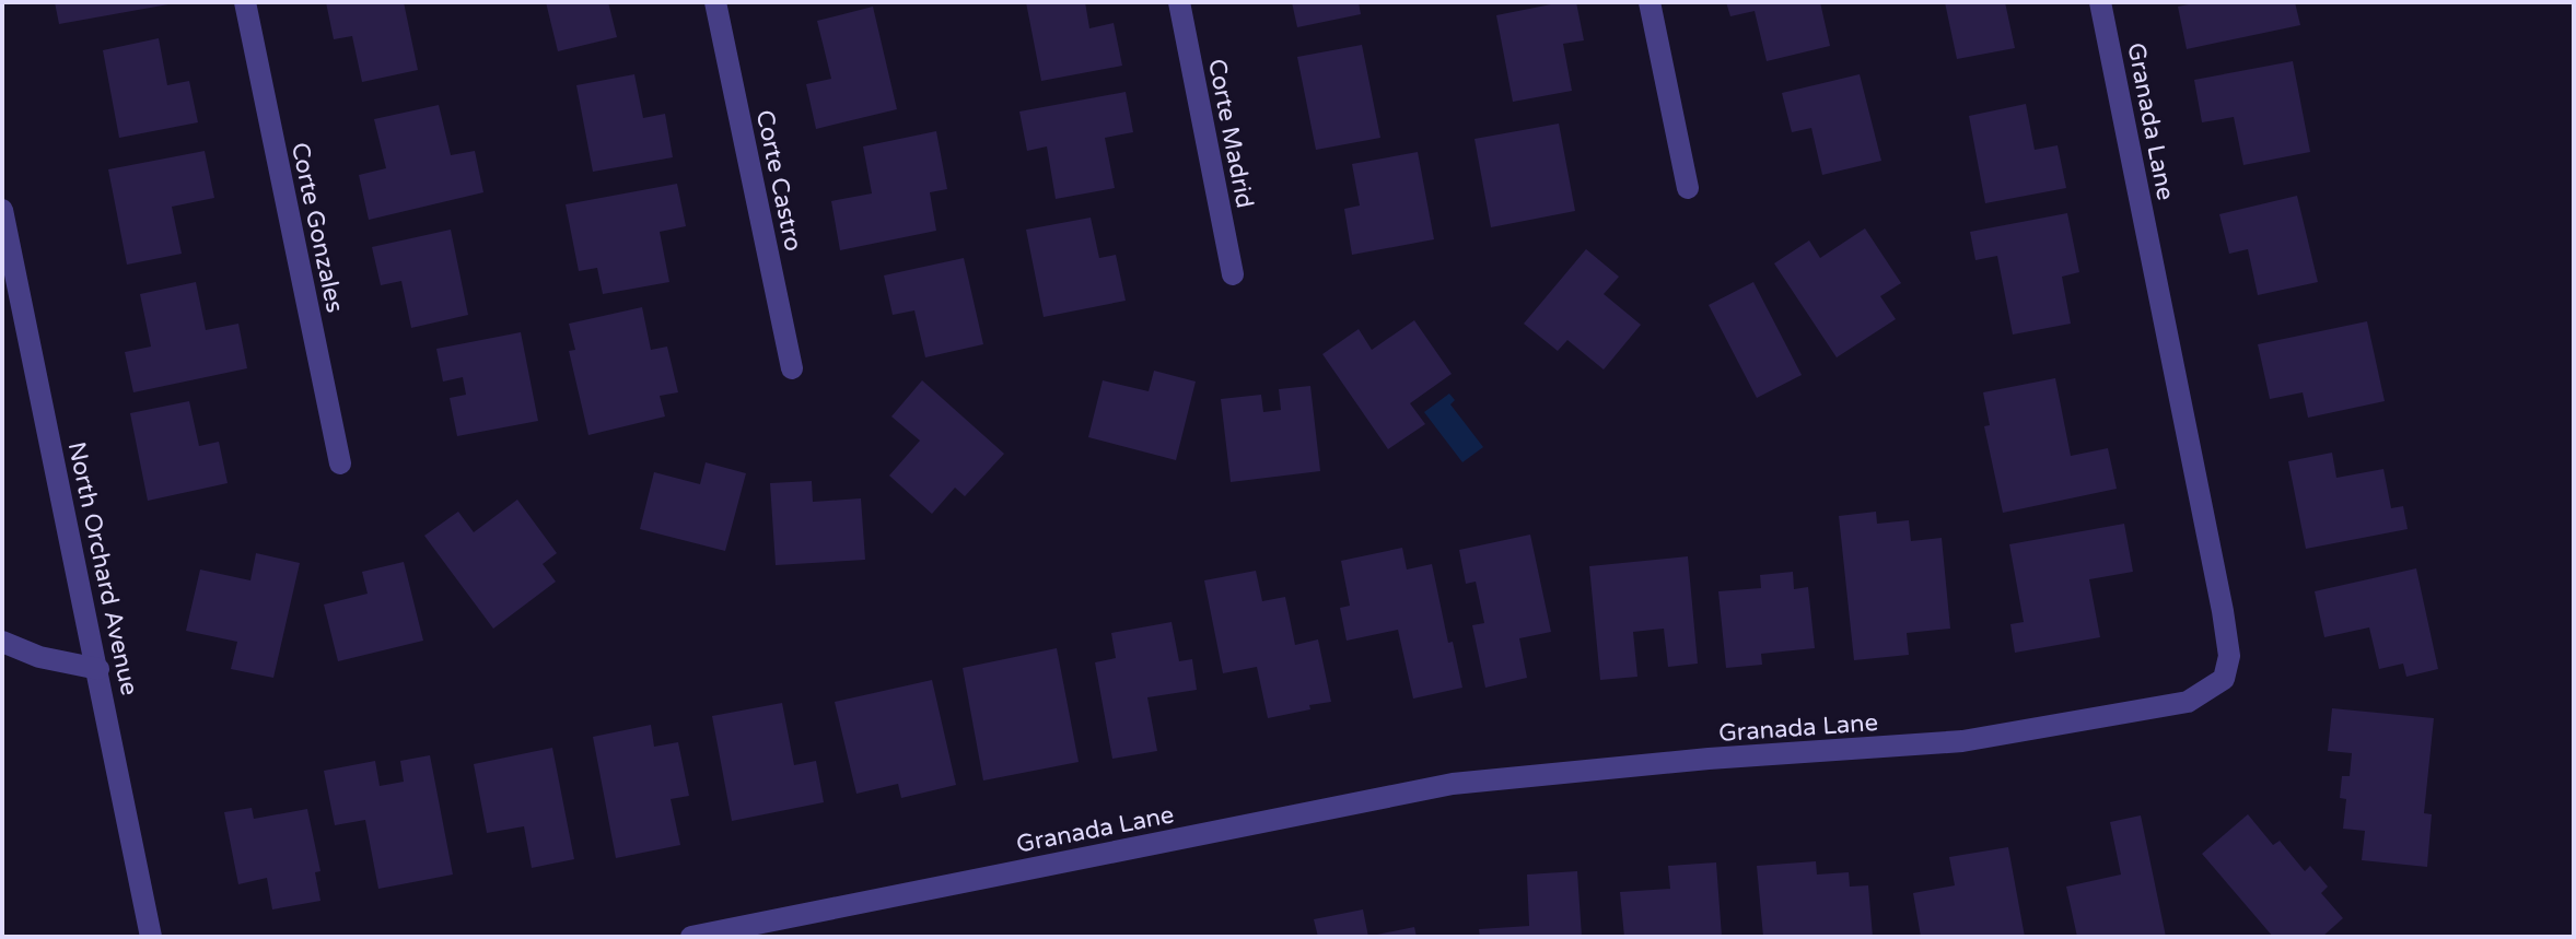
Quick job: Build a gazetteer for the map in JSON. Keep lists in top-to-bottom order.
{
  "streets": {
    "street": [
      "Granada Lane",
      "Corte Madrid",
      "Corte Castro",
      "Corte Gonzales",
      "North Orchard Avenue"
    ]
  }
}
